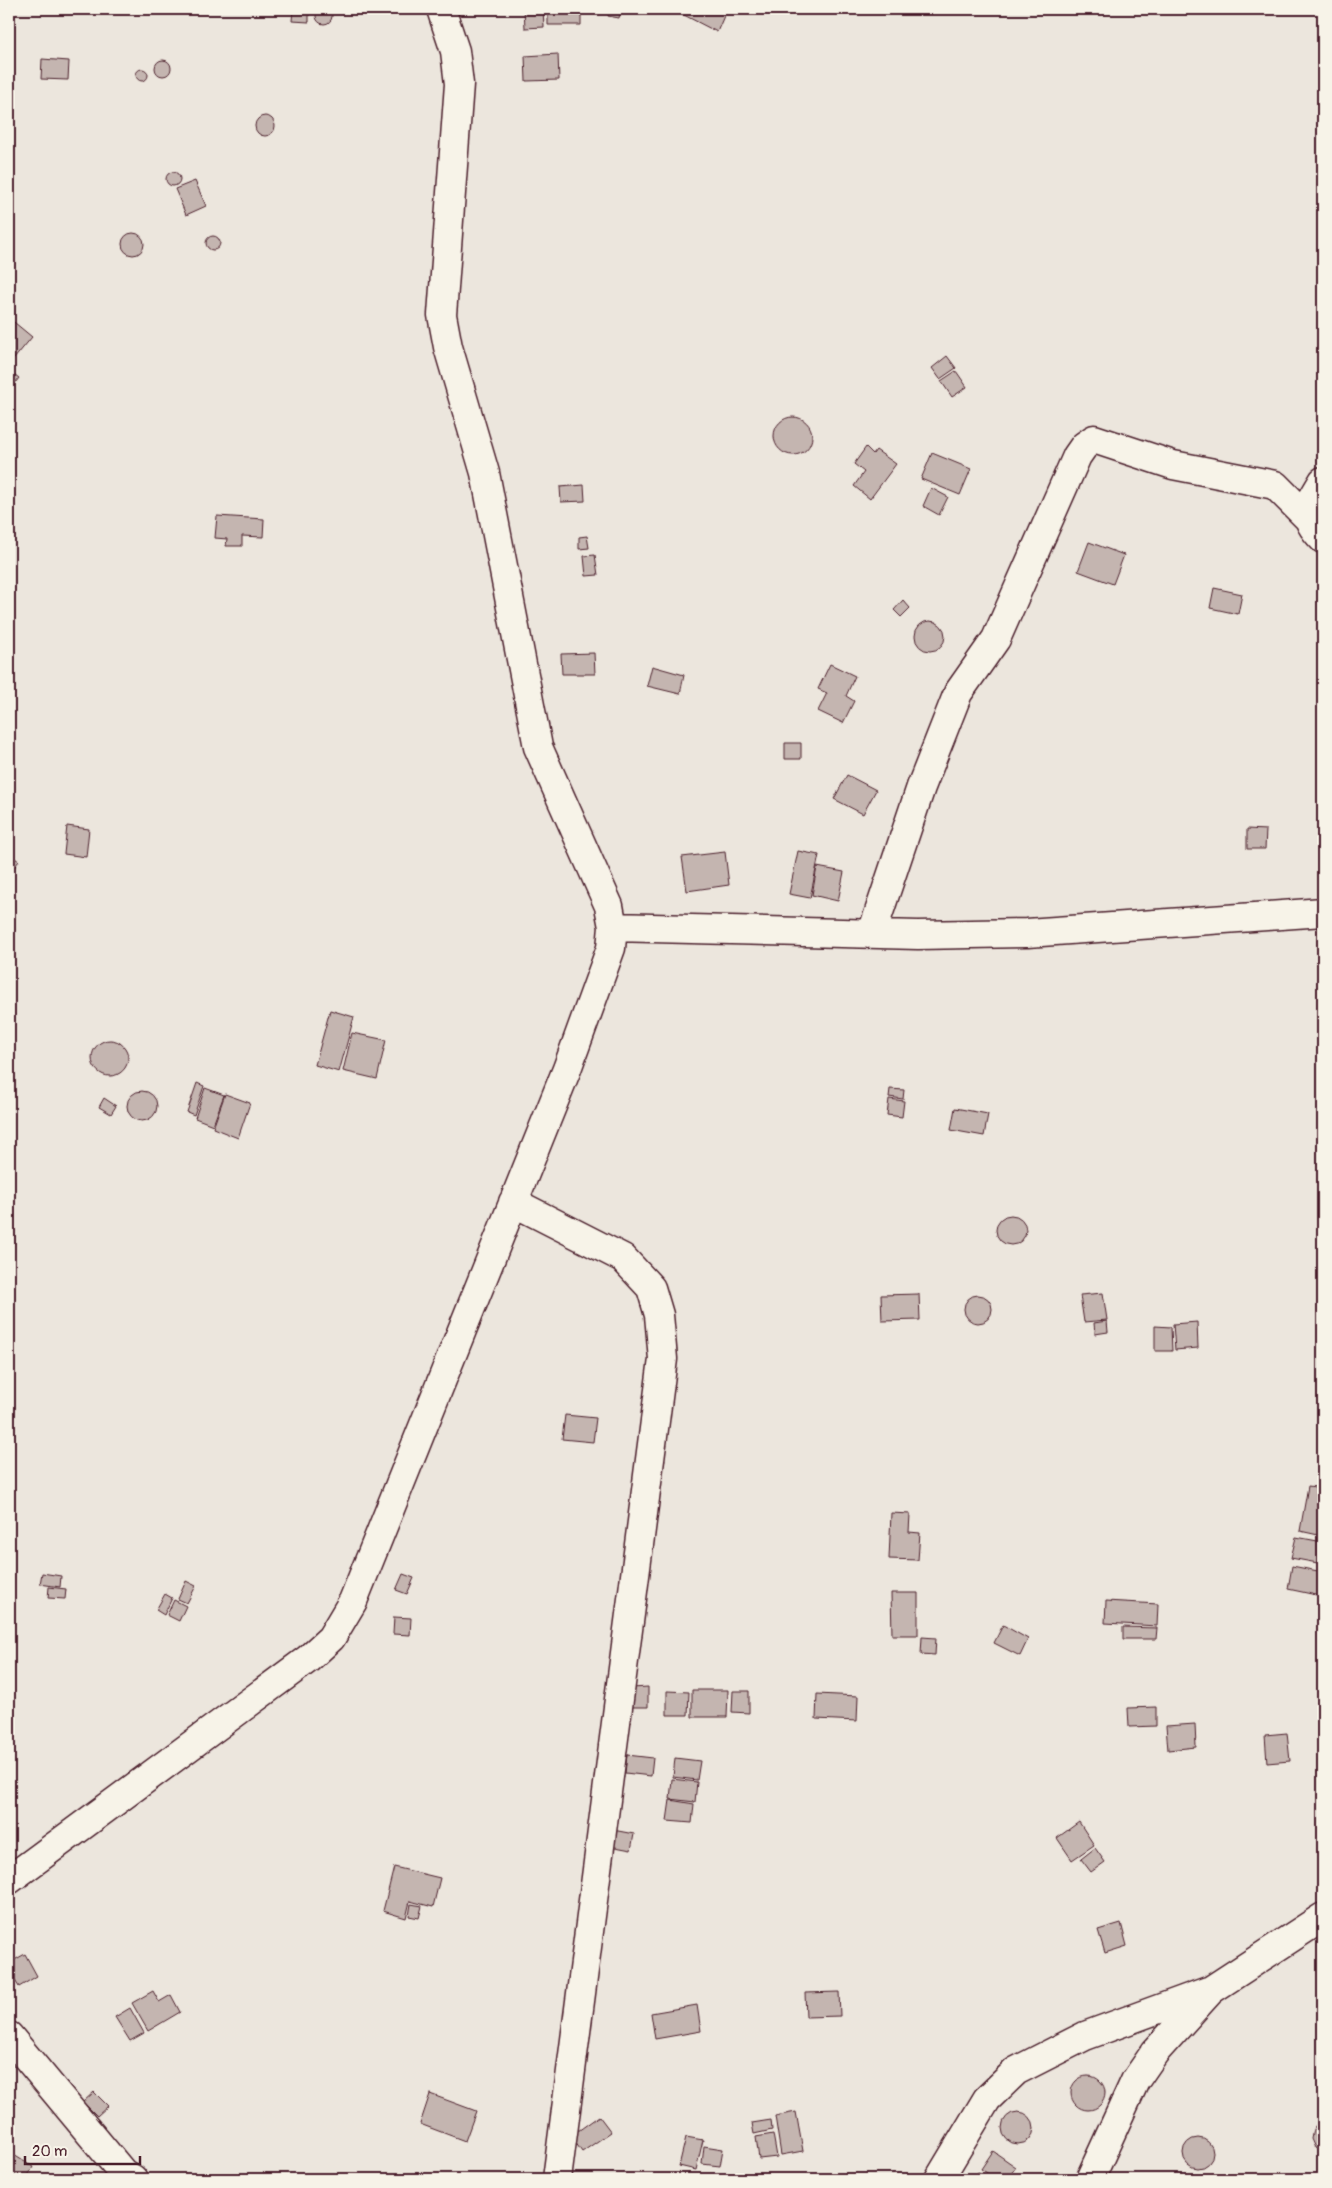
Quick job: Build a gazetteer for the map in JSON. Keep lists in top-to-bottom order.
{
  "scale_bar": "20 m"
}
